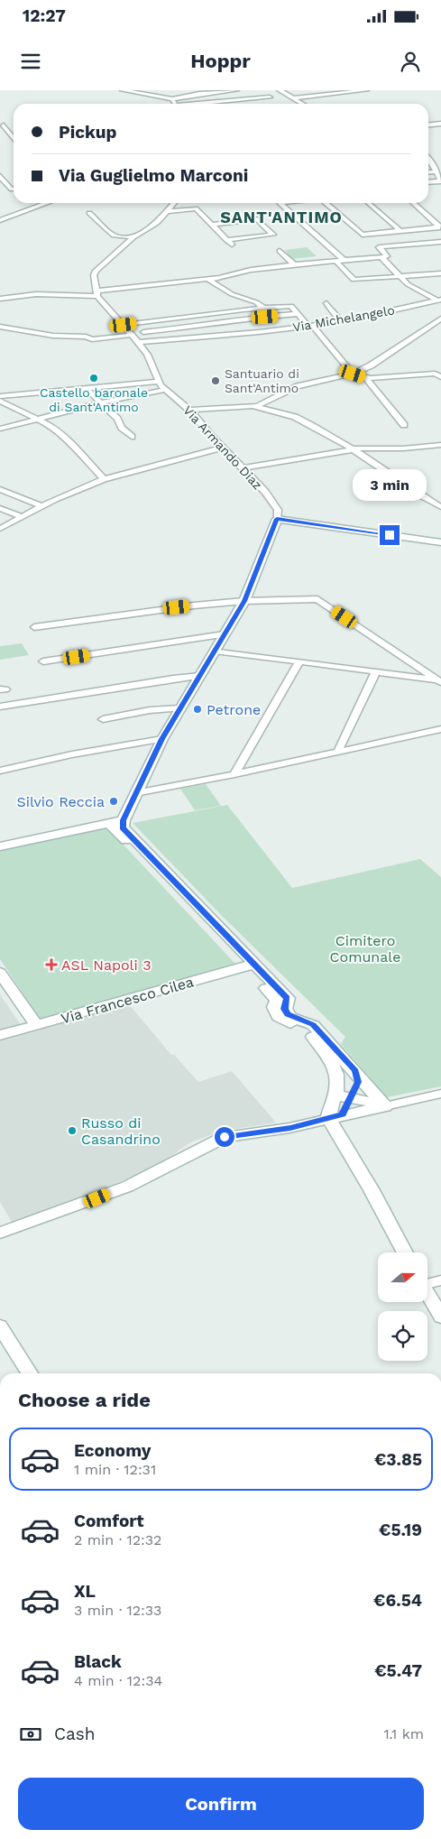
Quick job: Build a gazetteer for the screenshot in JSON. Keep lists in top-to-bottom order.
{
  "streets": {
    "street": ["Via Michelangelo", "Via Armando Diaz", "Via Francesco Cilea"]
  },
  "crossings": [
    ["Via Michelangelo", "Via Armando Diaz"]
  ],
  "districts": ["SANT'ANTIMO"],
  "parks": ["Cimitero Comunale"],
  "places": {
    "other": [
      "Castello baronale di Sant'Antimo",
      "Santuario di Sant'Antimo",
      "Petrone",
      "Silvio Reccia",
      "Russo di Casandrino"
    ],
    "health": ["ASL Napoli 3"]
  },
  "north": "right",
  "page": {
    "status": "12:27",
    "header": "Hoppr",
    "banner": ["Pickup", "Via Guglielmo Marconi"],
    "bubble": "3 min",
    "heading": "Choose a ride",
    "list": [
      {
        "name": "Economy",
        "note": "1 min · 12:31",
        "value": "€3.85"
      },
      {
        "name": "Comfort",
        "note": "2 min · 12:32",
        "value": "€5.19"
      },
      {
        "name": "XL",
        "note": "3 min · 12:33",
        "value": "€6.54"
      },
      {
        "name": "Black",
        "note": "4 min · 12:34",
        "value": "€5.47"
      }
    ],
    "pay": ["Cash", "1.1 km"],
    "buttons": "Confirm"
  }
}
